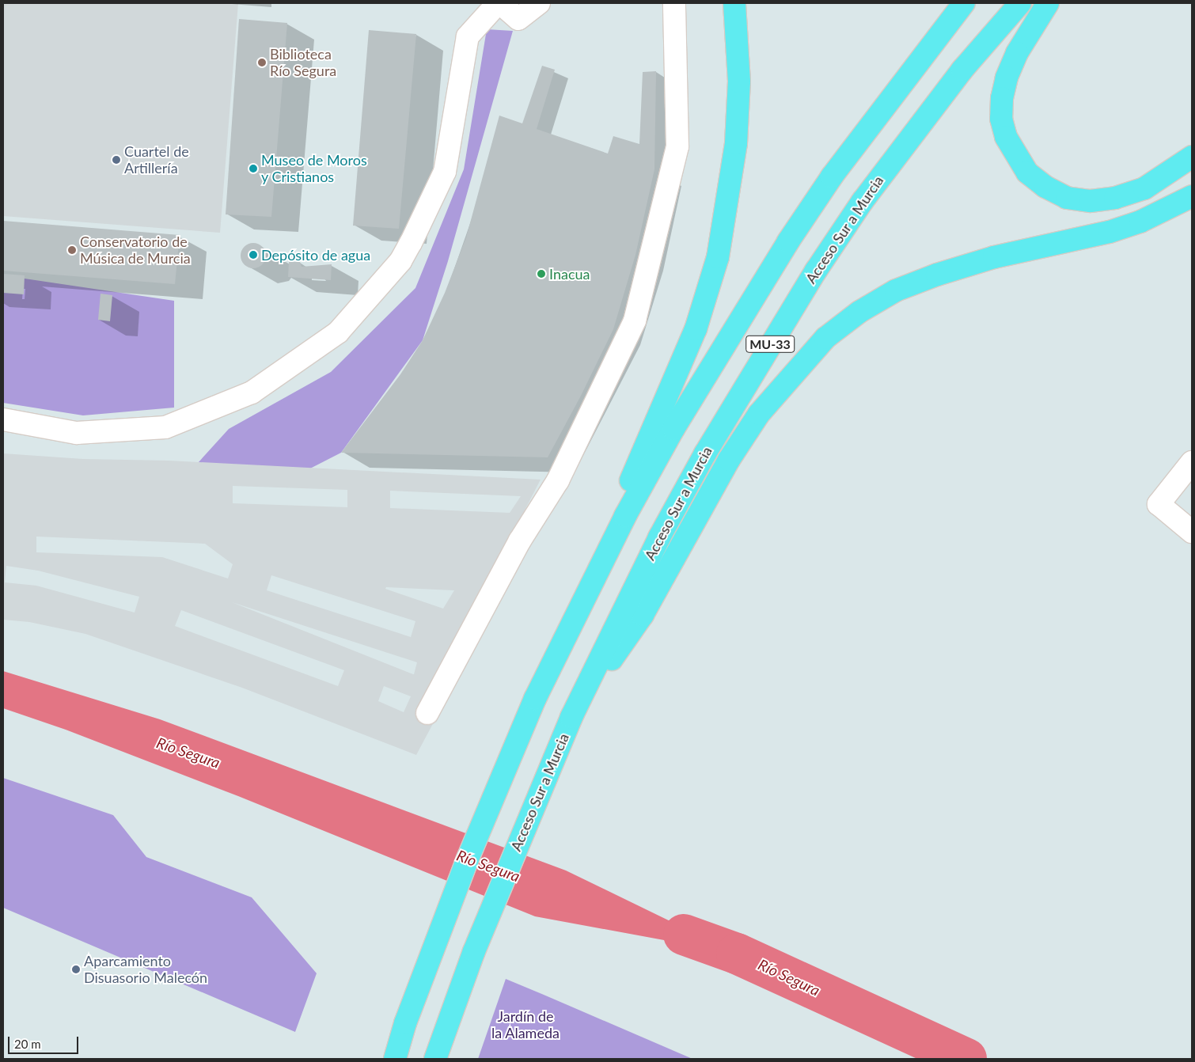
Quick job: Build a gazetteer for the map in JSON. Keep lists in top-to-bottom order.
{
  "streets": {
    "highway": ["Acceso Sur a Murcia", "MU-33"]
  },
  "water": ["Río Segura"],
  "parks": ["Jardín de la Alameda"],
  "places": [
    "Biblioteca Río Segura",
    "Cuartel de Artillería",
    "Museo de Moros y Cristianos",
    "Conservatorio de Música de Murcia",
    "Depósito de agua",
    "Inacua",
    "Aparcamiento Disuasorio Malecón"
  ],
  "scale_bar": "20 m"
}
